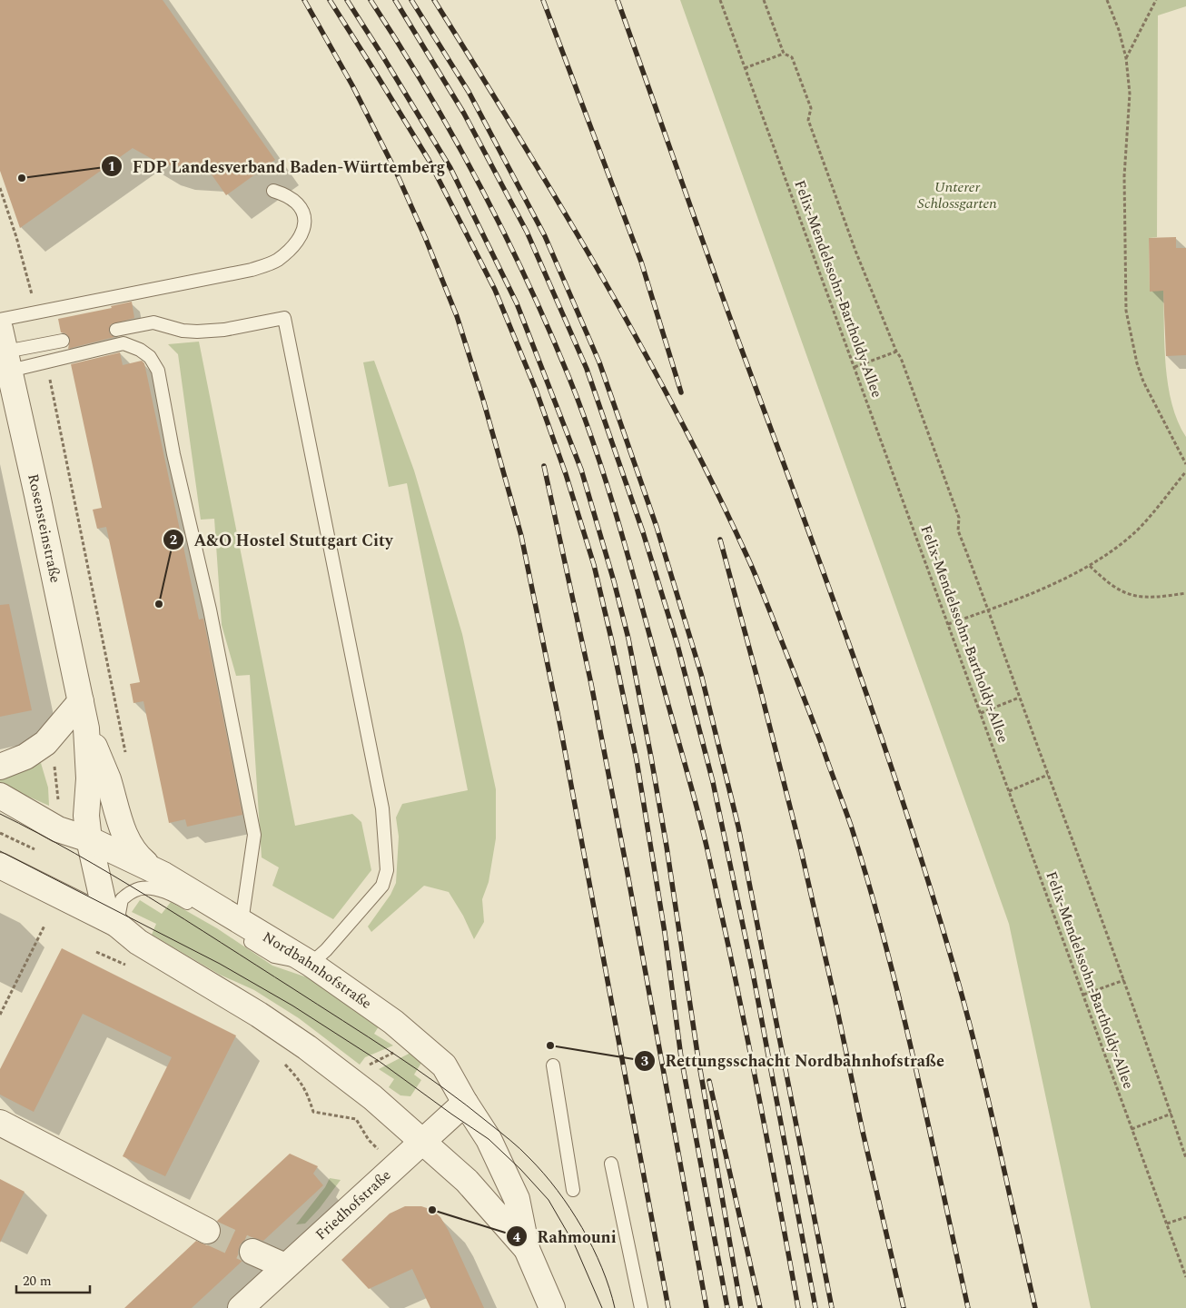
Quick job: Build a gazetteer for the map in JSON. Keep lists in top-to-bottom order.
{
  "streets": {
    "street": ["Rosensteinstraße", "Nordbahnhofstraße", "Friedhofstraße"],
    "path": ["Felix-Mendelssohn-Bartholdy-Allee"]
  },
  "crossings": [
    ["Rosensteinstraße", "Nordbahnhofstraße"],
    ["Nordbahnhofstraße", "Friedhofstraße"]
  ],
  "parks": ["Unterer Schlossgarten"],
  "places": [
    "FDP Landesverband Baden-Württemberg",
    "A&O Hostel Stuttgart City",
    "Rettungsschacht Nordbahnhofstraße",
    "Rahmouni"
  ],
  "scale_bar": "20 m"
}
